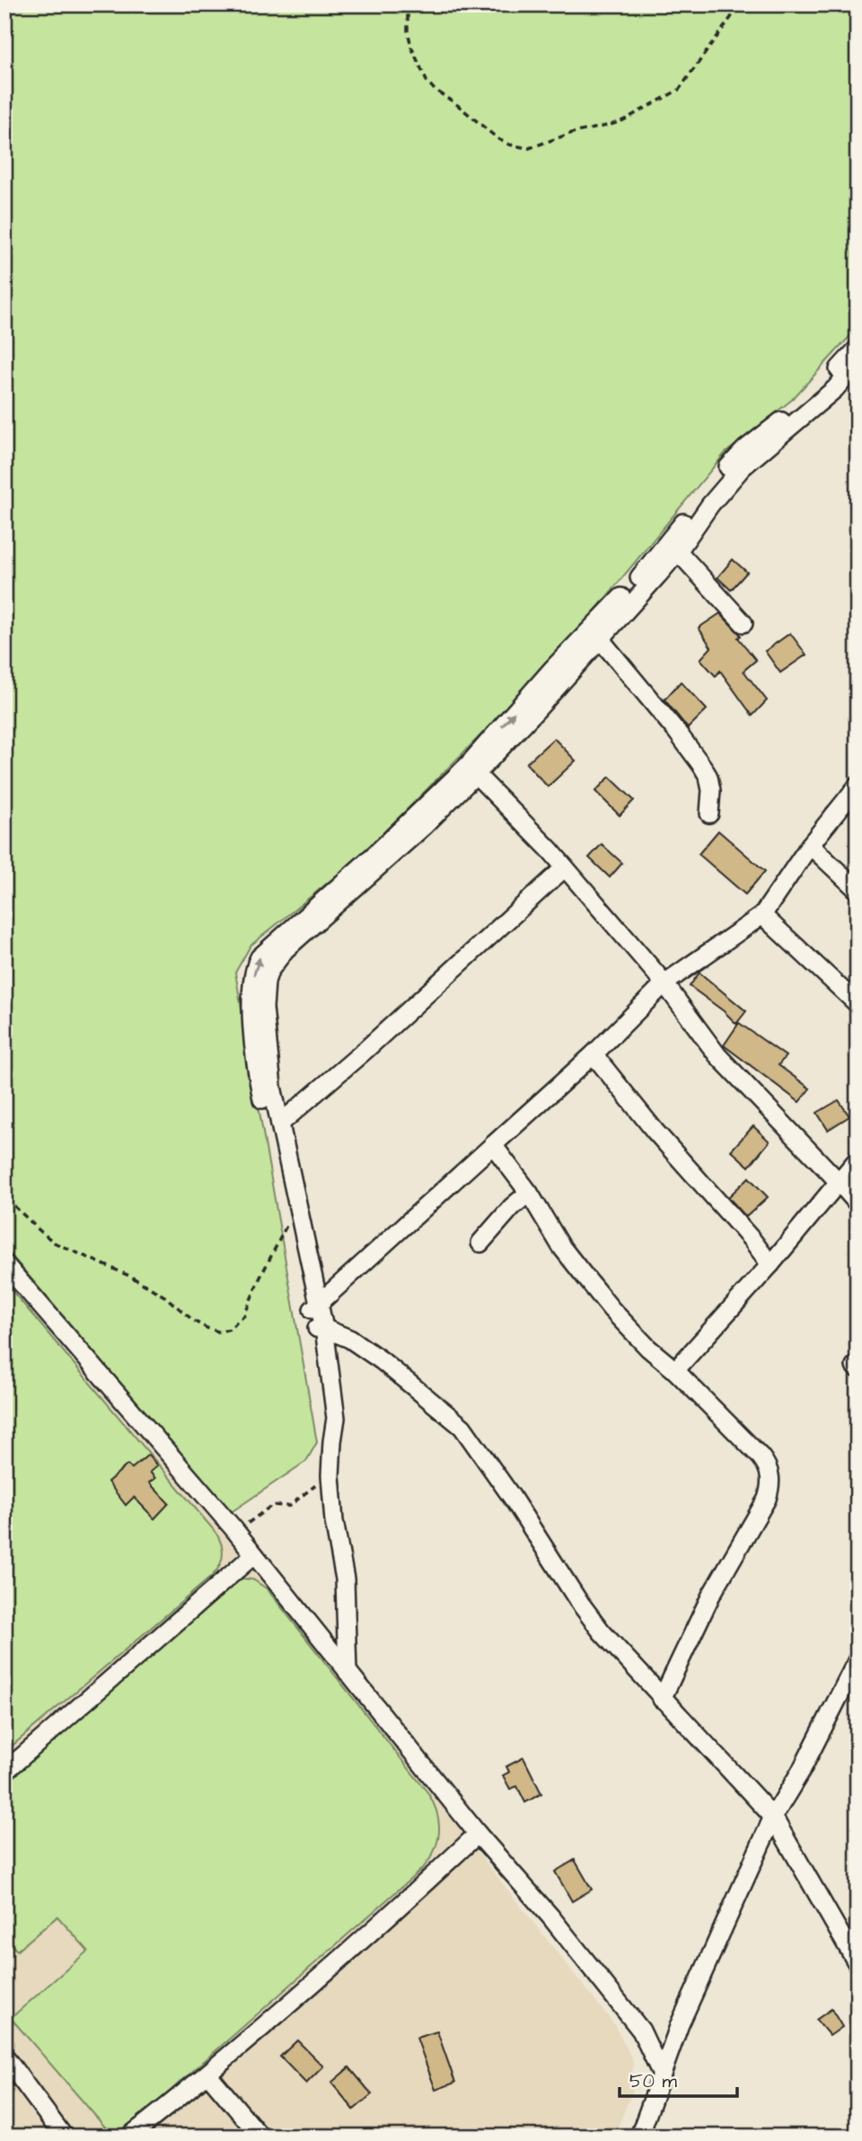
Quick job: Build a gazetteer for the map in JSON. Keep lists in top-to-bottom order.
{
  "scale_bar": "50 m"
}
